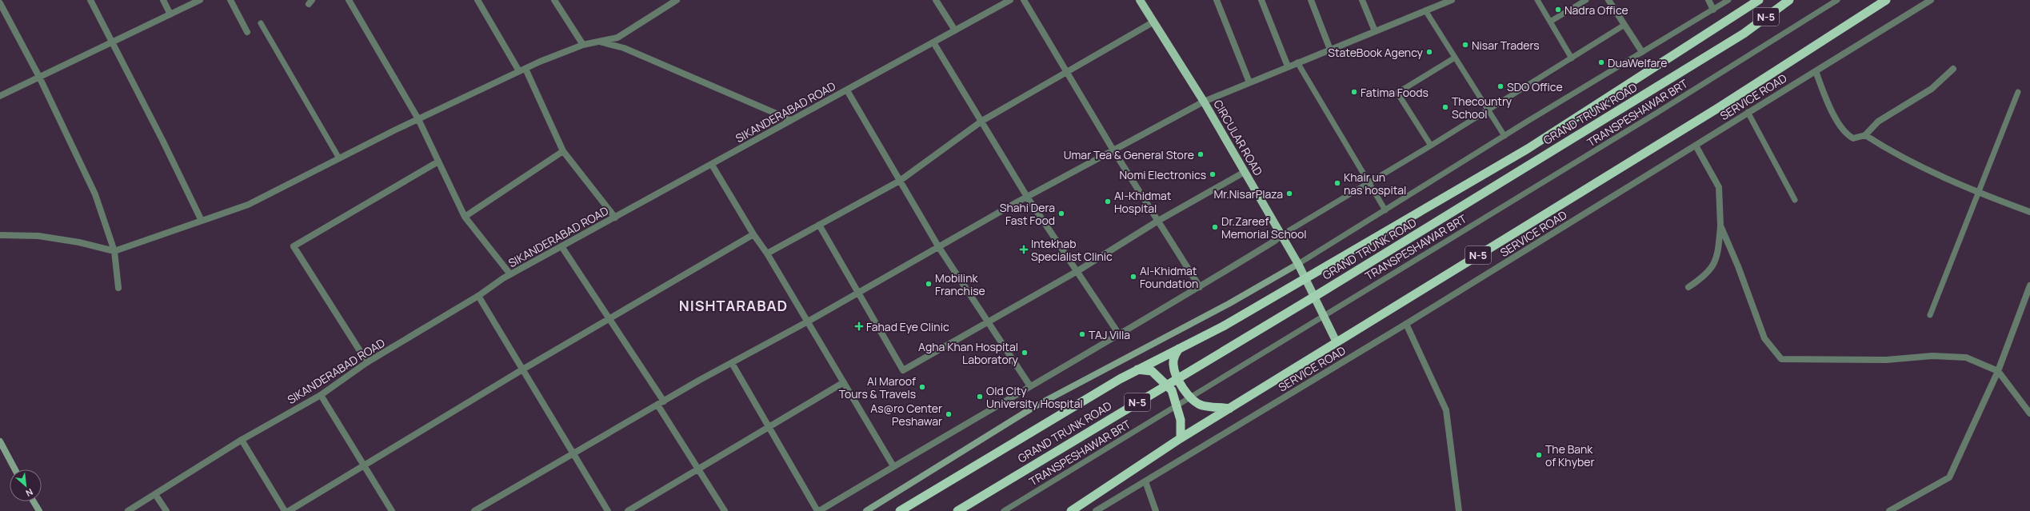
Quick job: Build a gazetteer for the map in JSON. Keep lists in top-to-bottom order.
{
  "streets": {
    "highway": ["N-5", "GRAND TRUNK ROAD"],
    "main road": ["CIRCULAR ROAD"],
    "street": ["SERVICE ROAD", "SIKANDERABAD ROAD"],
    "lane": ["TRANSPESHAWAR BRT"]
  },
  "crossings": [
    ["N-5", "CIRCULAR ROAD"]
  ],
  "districts": ["NISHTARABAD"],
  "places": {
    "other": [
      "Nadra Office",
      "Nisar Traders",
      "StateBook Agency",
      "DuaWelfare",
      "SDO Office",
      "Fatima Foods",
      "Thecountry School",
      "Umar Tea & General Store",
      "Nomi Electronics",
      "Khair un nas hospital",
      "Mr.NisarPlaza",
      "Al-Khidmat Hospital",
      "Shahi Dera Fast Food",
      "Dr.Zareef Memorial School",
      "Al-Khidmat Foundation",
      "Mobilink Franchise",
      "TAJ Villa",
      "Agha Khan Hospital Laboratory",
      "Al Maroof Tours & Travels",
      "Old City University Hospital",
      "As@ro Center Peshawar",
      "The Bank of Khyber"
    ],
    "health": ["Intekhab Specialist Clinic", "Fahad Eye Clinic"]
  },
  "north": "bottom right"
}
